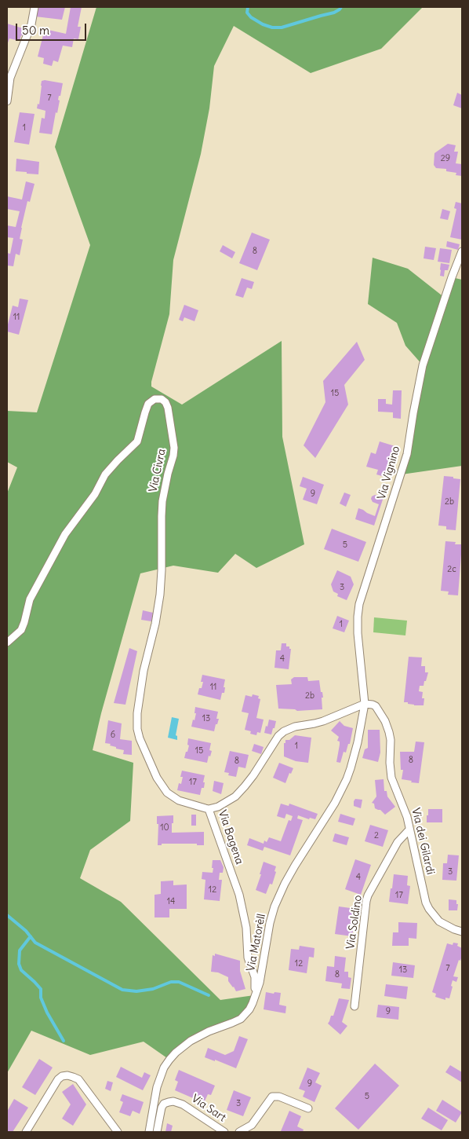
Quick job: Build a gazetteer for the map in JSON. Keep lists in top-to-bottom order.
{
  "streets": {
    "street": [
      "Via Civra",
      "Via Vignino",
      "Via Bagena",
      "Via dei Gilardi",
      "Via Soldino",
      "Via Matorèll",
      "Via Sart"
    ]
  },
  "crossings": [
    ["Via Civra", "Via Bagena"],
    ["Via Vignino", "Via Bagena"],
    ["Via Vignino", "Via dei Gilardi"],
    ["Via Vignino", "Via Matorèll"],
    ["Via Bagena", "Via dei Gilardi"],
    ["Via Bagena", "Via Matorèll"],
    ["Via dei Gilardi", "Via Soldino"],
    ["Via dei Gilardi", "Via Matorèll"]
  ],
  "house_numbers": [
    "7",
    "1",
    "29",
    "8",
    "11",
    "15",
    "9",
    "2b",
    "5",
    "2c",
    "3",
    "1",
    "4",
    "11",
    "2b",
    "13",
    "6",
    "1",
    "15",
    "8",
    "8",
    "17",
    "10",
    "2",
    "3",
    "4",
    "12",
    "17",
    "14",
    "12",
    "7",
    "13",
    "8",
    "9",
    "9",
    "5",
    "3"
  ],
  "scale_bar": "50 m"
}
